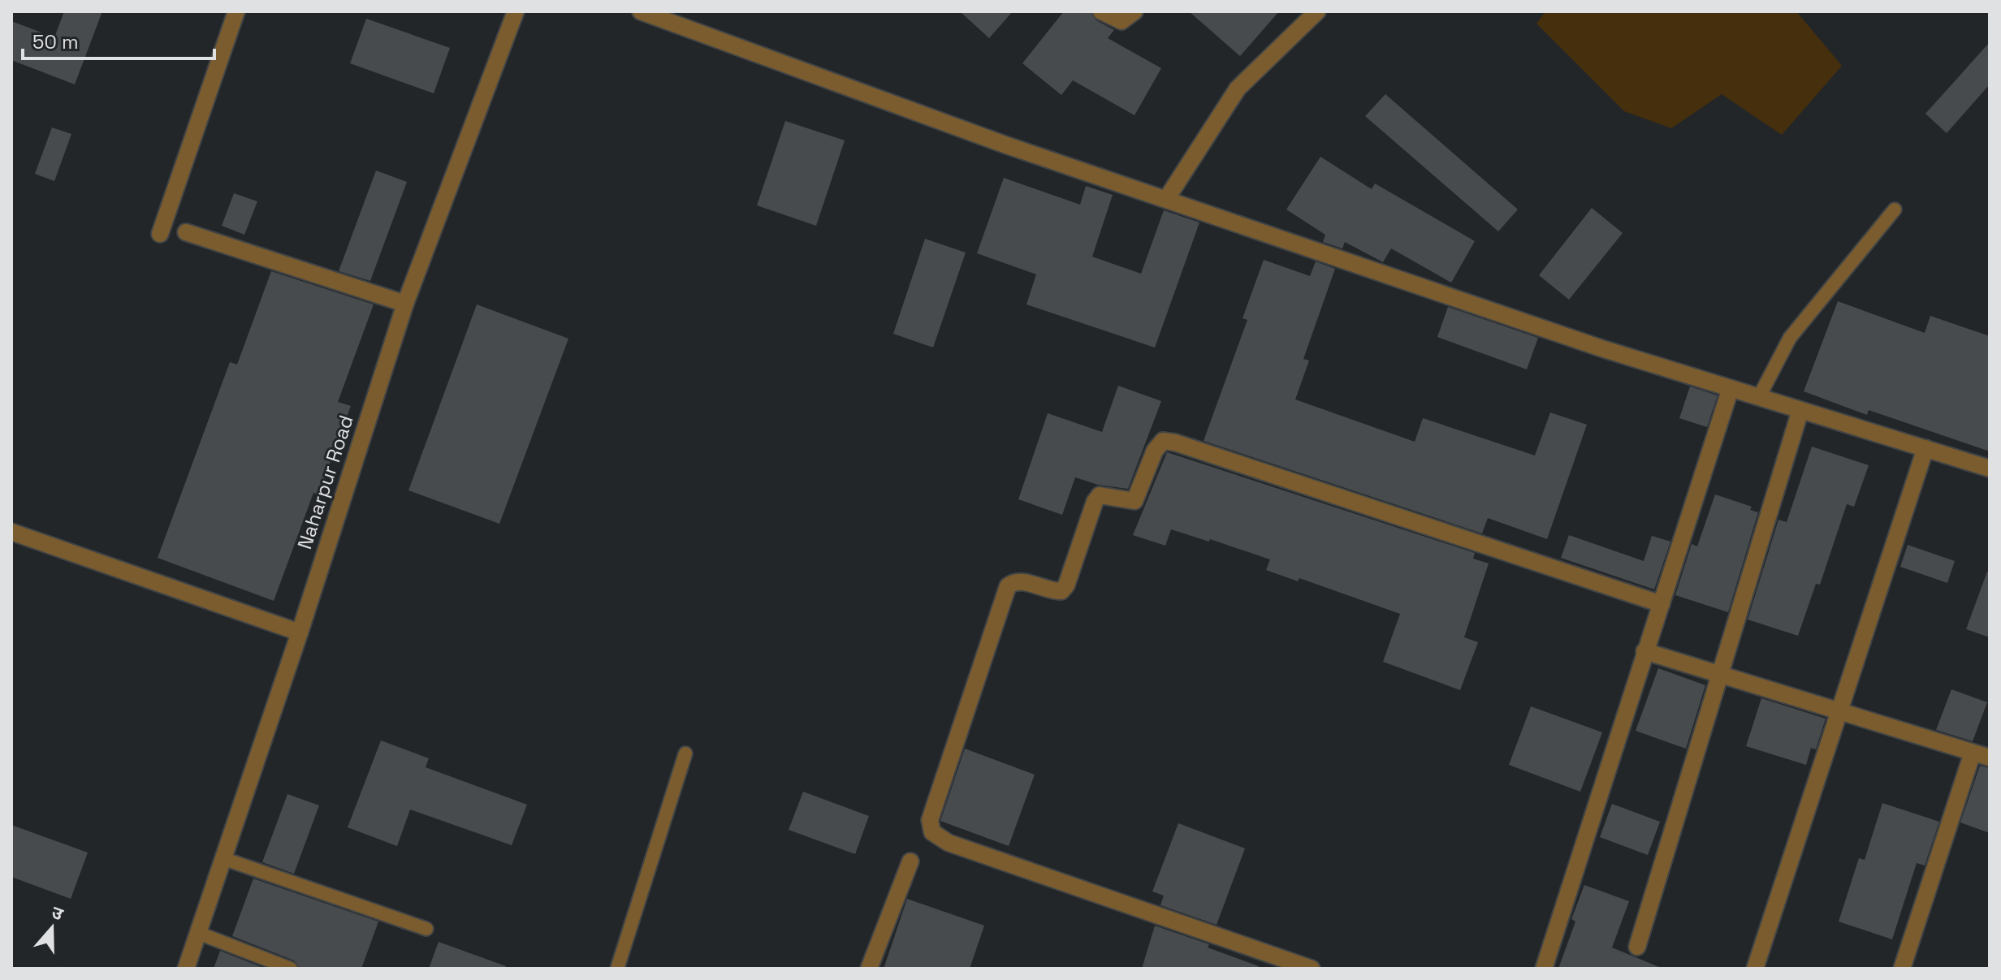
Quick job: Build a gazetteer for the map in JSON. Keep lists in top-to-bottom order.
{
  "streets": {
    "street": ["Naharpur Road"]
  },
  "scale_bar": "50 m",
  "north": "top"
}
